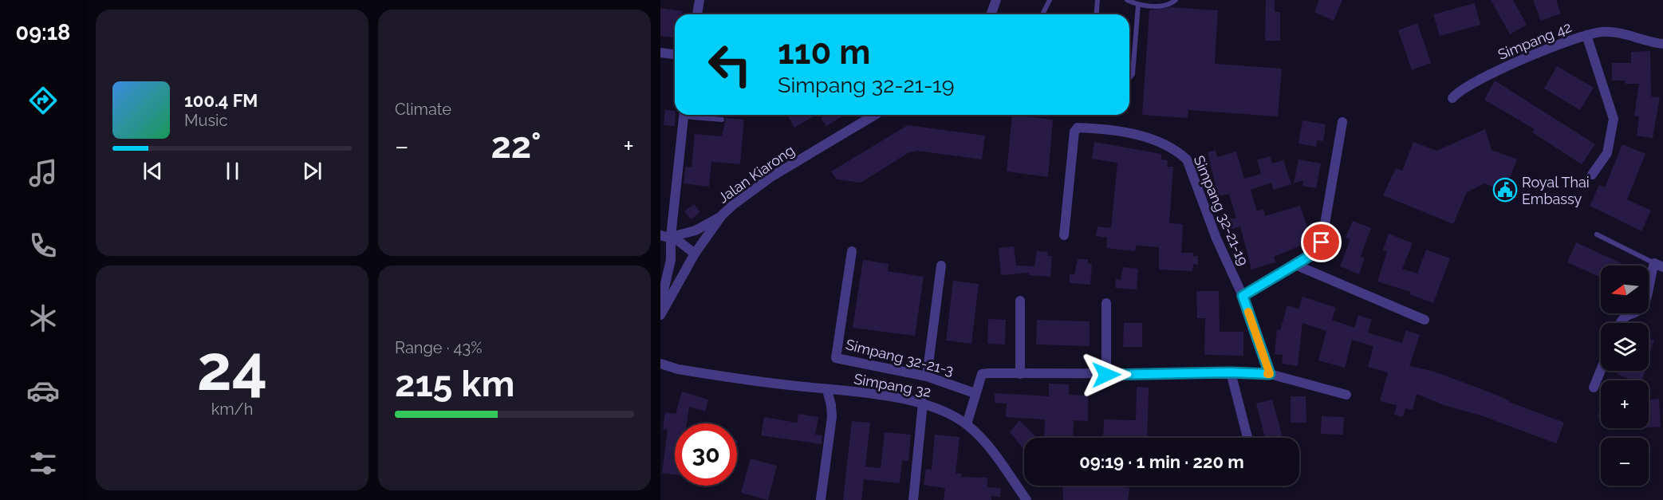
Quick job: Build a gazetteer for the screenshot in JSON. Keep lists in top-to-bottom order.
{
  "streets": {
    "street": [
      "Simpang 42",
      "Jalan Kiarong",
      "Simpang 32-21-19",
      "Simpang 32-21-3",
      "Simpang 32"
    ]
  },
  "places": {
    "public building": ["Royal Thai Embassy"]
  },
  "north": "left",
  "page": {
    "tabs": "09:18",
    "tile": [
      "Climate",
      ["24", "km/h"],
      ["Range · 43%", "215 km"]
    ],
    "turn": ["110 m", "Simpang 32-21-19"],
    "song": ["100.4 FM", "Music"],
    "heat": ["−", "22°", "+"],
    "map_buttons": ["+", "−"],
    "limit": "30",
    "trip": "09:19 · 1 min · 220 m"
  }
}
